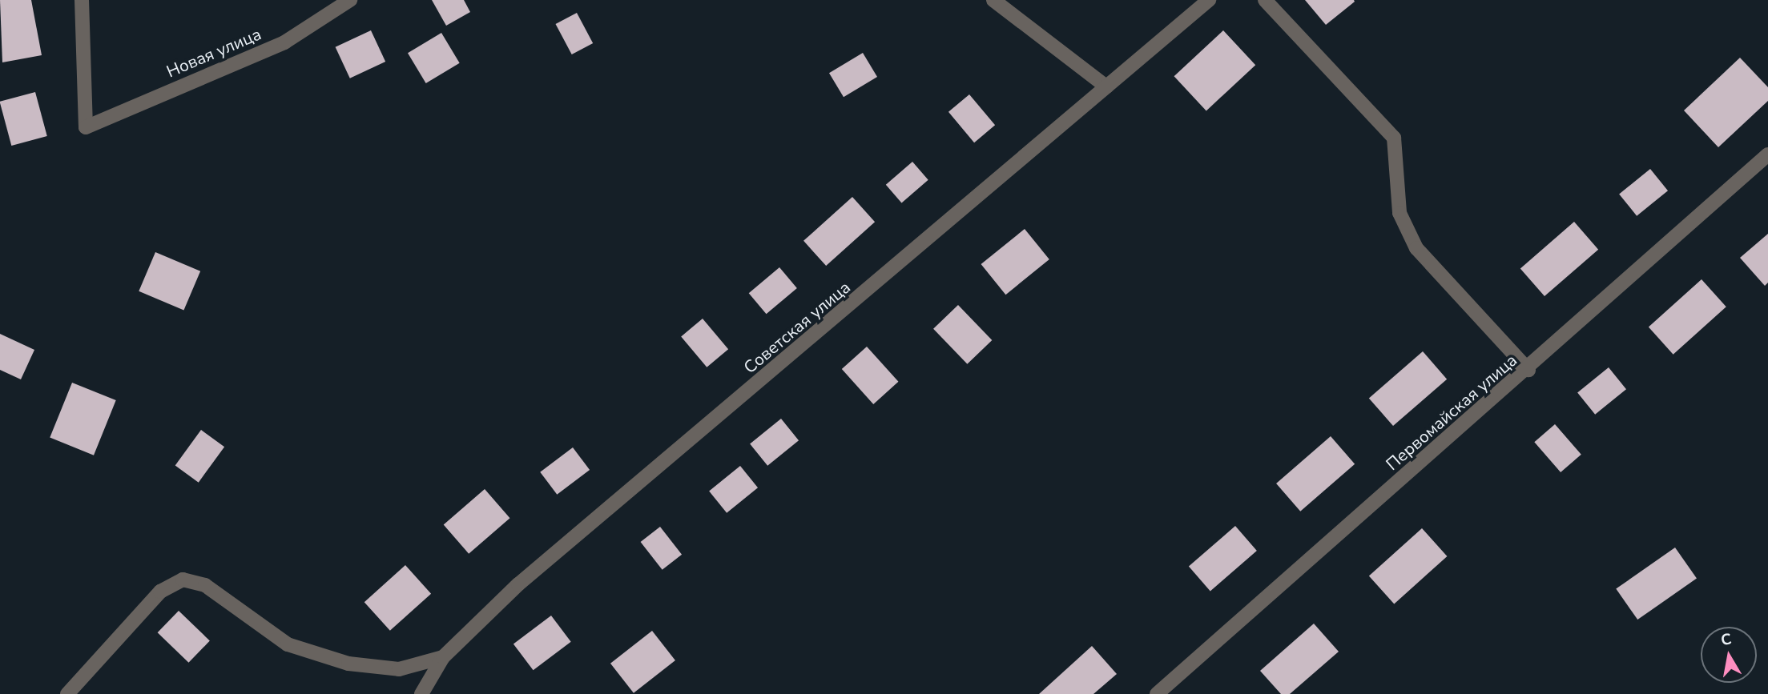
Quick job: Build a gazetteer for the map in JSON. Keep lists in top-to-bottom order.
{
  "streets": {
    "street": ["Новая улица", "Советская улица", "Первомайская улица"]
  },
  "north": "top"
}
